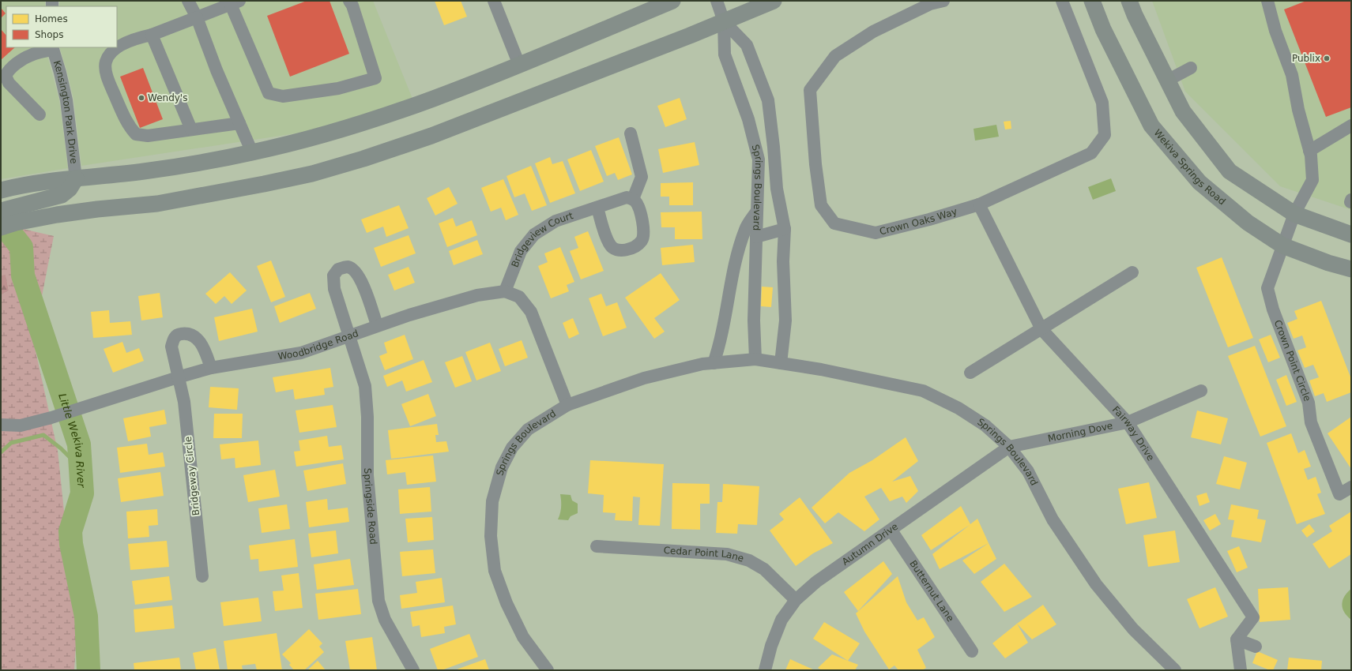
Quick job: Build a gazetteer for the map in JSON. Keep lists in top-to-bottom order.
{
  "streets": {
    "main road": ["Wekiva Springs Road"],
    "street": [
      "Kensington Park Drive",
      "Springs Boulevard",
      "Crown Oaks Way",
      "Bridgeview Court",
      "Woodbridge Road",
      "Crown Point Circle",
      "Morning Dove",
      "Fairway Drive",
      "Bridgeway Circle",
      "Springside Road",
      "Autumn Drive",
      "Cedar Point Lane",
      "Butternut Lane"
    ]
  },
  "crossings": [
    ["Wekiva Springs Road", "Crown Point Circle"],
    ["Springs Boulevard", "Morning Dove"],
    ["Springs Boulevard", "Autumn Drive"],
    ["Crown Oaks Way", "Fairway Drive"],
    ["Bridgeview Court", "Woodbridge Road"],
    ["Woodbridge Road", "Bridgeway Circle"],
    ["Woodbridge Road", "Springside Road"],
    ["Morning Dove", "Fairway Drive"],
    ["Morning Dove", "Autumn Drive"],
    ["Autumn Drive", "Cedar Point Lane"],
    ["Autumn Drive", "Butternut Lane"]
  ],
  "water": ["Little Wekiva River"],
  "places": ["Publix", "Wendy's"],
  "legend": ["Homes", "Shops"]
}
